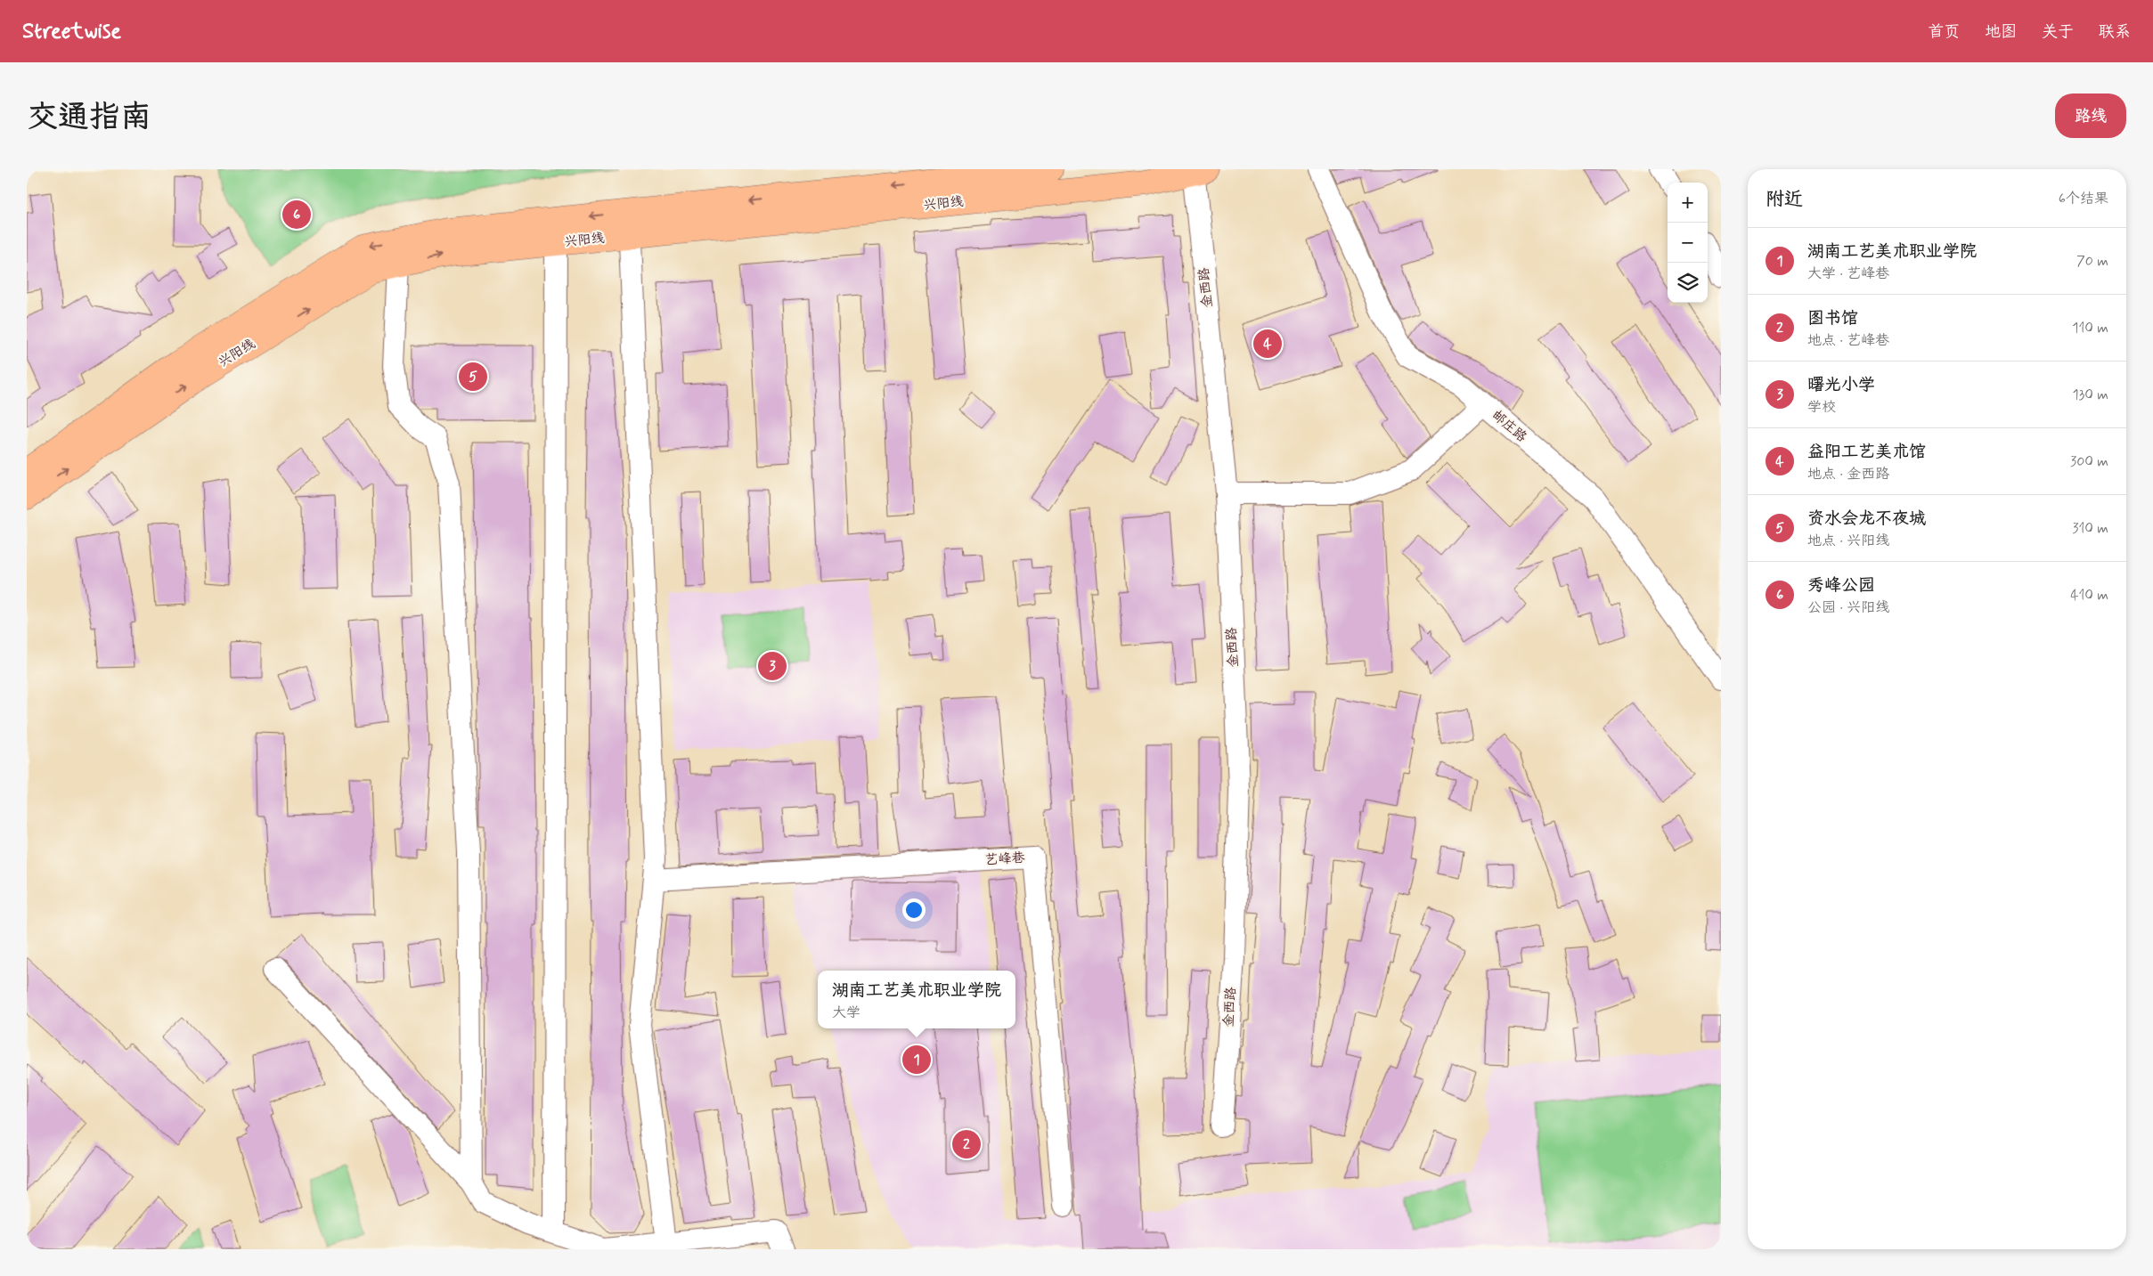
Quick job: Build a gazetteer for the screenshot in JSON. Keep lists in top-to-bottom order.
{
  "streets": {
    "highway": ["兴阳线"],
    "street": ["金西路", "邮庄路", "艺峰巷"]
  },
  "crossings": [
    ["兴阳线", "金西路"]
  ],
  "page": {
    "header": "Streetwise",
    "nav": [
      "首页",
      "地图",
      "关于",
      "联系"
    ],
    "buttons": "路线",
    "title": "交通指南",
    "heading": ["附近", "6个结果"],
    "map_buttons": ["+", "−"],
    "pins": [
      "6",
      "4",
      "5",
      "3",
      "1",
      "2"
    ],
    "list": [
      {
        "mark": "1",
        "name": "湖南工艺美术职业学院",
        "note": "大学 · 艺峰巷",
        "value": "70 m"
      },
      {
        "mark": "2",
        "name": "图书馆",
        "note": "地点 · 艺峰巷",
        "value": "110 m"
      },
      {
        "mark": "3",
        "name": "曙光小学",
        "note": "学校",
        "value": "130 m"
      },
      {
        "mark": "4",
        "name": "益阳工艺美术馆",
        "note": "地点 · 金西路",
        "value": "300 m"
      },
      {
        "mark": "5",
        "name": "资水会龙不夜城",
        "note": "地点 · 兴阳线",
        "value": "310 m"
      },
      {
        "mark": "6",
        "name": "秀峰公园",
        "note": "公园 · 兴阳线",
        "value": "410 m"
      }
    ],
    "popup": ["湖南工艺美术职业学院", "大学"]
  }
}
